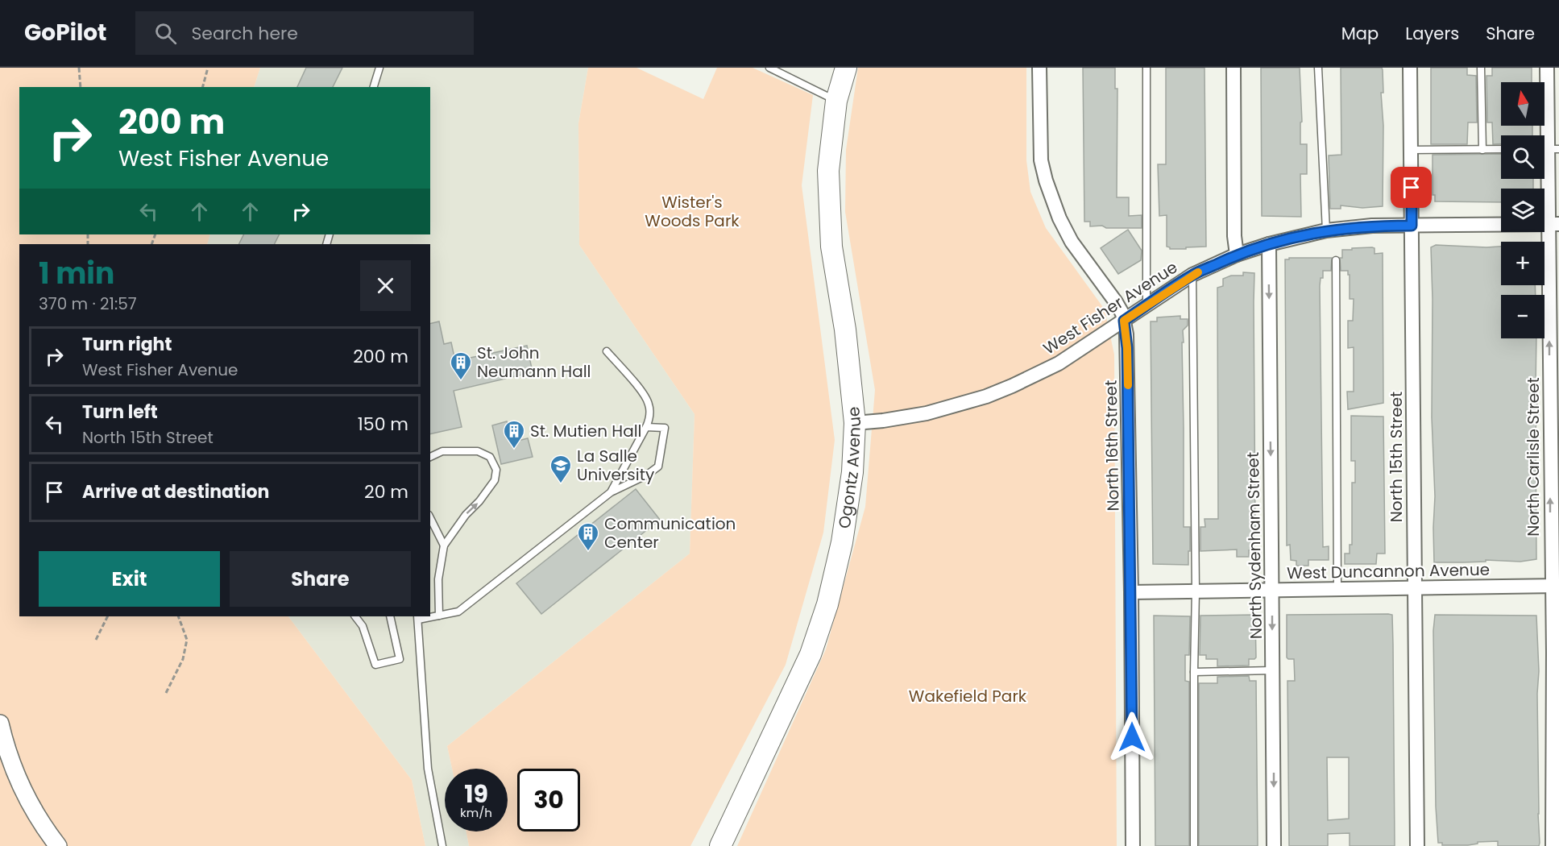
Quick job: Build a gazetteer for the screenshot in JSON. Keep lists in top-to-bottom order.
{
  "streets": {
    "main road": ["Ogontz Avenue"],
    "street": [
      "West Fisher Avenue",
      "North 16th Street",
      "North 15th Street",
      "North Carlisle Street",
      "North Sydenham Street",
      "West Duncannon Avenue"
    ]
  },
  "crossings": [
    ["West Fisher Avenue", "North 16th Street"],
    ["West Fisher Avenue", "North 15th Street"],
    ["West Fisher Avenue", "North Carlisle Street"],
    ["West Fisher Avenue", "Ogontz Avenue"],
    ["West Fisher Avenue", "North Sydenham Street"],
    ["North 16th Street", "West Duncannon Avenue"],
    ["North 15th Street", "West Duncannon Avenue"],
    ["North Carlisle Street", "West Duncannon Avenue"],
    ["North Sydenham Street", "West Duncannon Avenue"]
  ],
  "one_way": ["North Carlisle Street", "North Sydenham Street"],
  "parks": ["Wister's Woods Park", "Wakefield Park"],
  "places": {
    "building": ["St. John Neumann Hall", "St. Mutien Hall", "Communication Center"],
    "school or university": ["La Salle University"]
  },
  "north": "top",
  "page": {
    "header": "GoPilot",
    "search": "Search here",
    "nav": ["Map", "Layers", "Share"],
    "map_buttons": ["+", "−"],
    "turn": ["200 m", "West Fisher Avenue"],
    "heading": ["1 min", "370 m · 21:57"],
    "list": [
      {
        "name": "Turn right",
        "note": "West Fisher Avenue",
        "value": "200 m"
      },
      {
        "name": "Turn left",
        "note": "North 15th Street",
        "value": "150 m"
      },
      {
        "name": "Arrive at destination",
        "value": "20 m"
      }
    ],
    "buttons": ["Exit", "Share"],
    "speed": "19 km/h",
    "limit": "30"
  }
}
